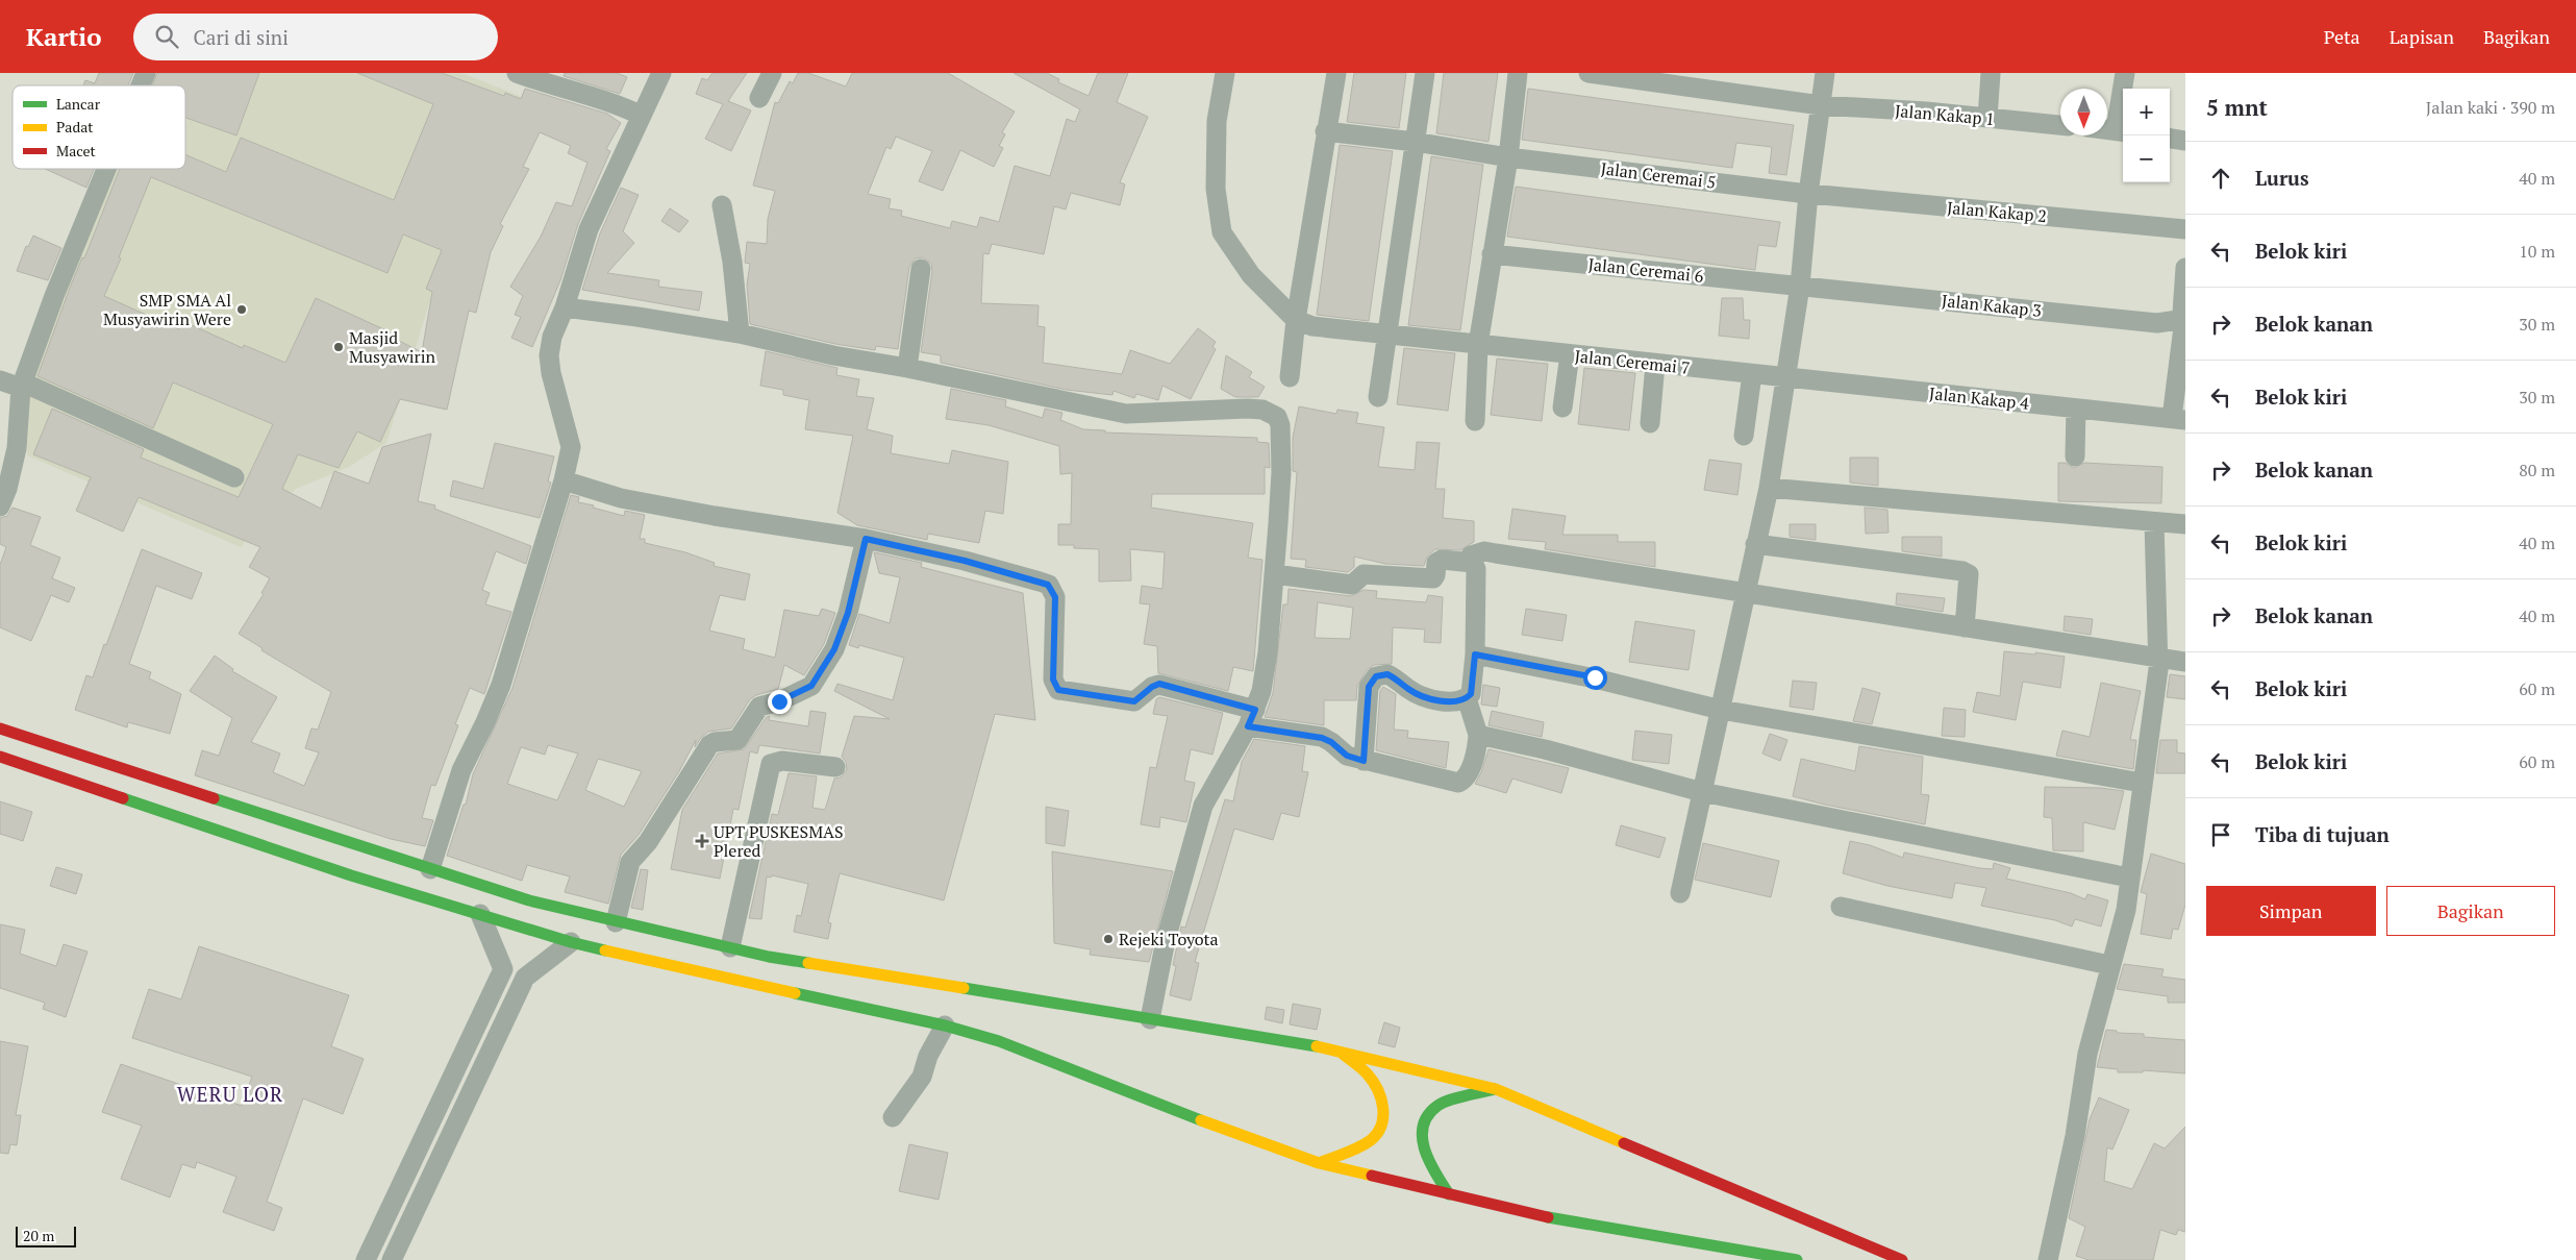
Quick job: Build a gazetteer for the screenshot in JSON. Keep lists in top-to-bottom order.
{
  "streets": {
    "street": [
      "Jalan Kakap 1",
      "Jalan Ceremai 5",
      "Jalan Kakap 2",
      "Jalan Ceremai 6",
      "Jalan Kakap 3",
      "Jalan Ceremai 7",
      "Jalan Kakap 4"
    ]
  },
  "crossings": [
    ["Jalan Ceremai 5", "Jalan Kakap 2"],
    ["Jalan Ceremai 6", "Jalan Kakap 3"],
    ["Jalan Ceremai 7", "Jalan Kakap 4"]
  ],
  "districts": ["WERU LOR"],
  "places": {
    "other": ["SMP SMA Al Musyawirin Were", "Masjid Musyawirin", "Rejeki Toyota"],
    "health": ["UPT PUSKESMAS Plered"]
  },
  "legend": ["Lancar", "Padat", "Macet"],
  "scale_bar": "20 m",
  "north": "bottom",
  "page": {
    "header": "Kartio",
    "search": "Cari di sini",
    "nav": ["Peta", "Lapisan", "Bagikan"],
    "heading": ["5 mnt", "Jalan kaki · 390 m"],
    "map_buttons": ["+", "−"],
    "list": [
      ["Lurus", "40 m"],
      ["Belok kiri", "10 m"],
      ["Belok kanan", "30 m"],
      ["Belok kiri", "30 m"],
      ["Belok kanan", "80 m"],
      ["Belok kiri", "40 m"],
      ["Belok kanan", "40 m"],
      ["Belok kiri", "60 m"],
      ["Belok kiri", "60 m"],
      "Tiba di tujuan"
    ],
    "buttons": ["Simpan", "Bagikan"],
    "scale": "20 m"
  }
}
